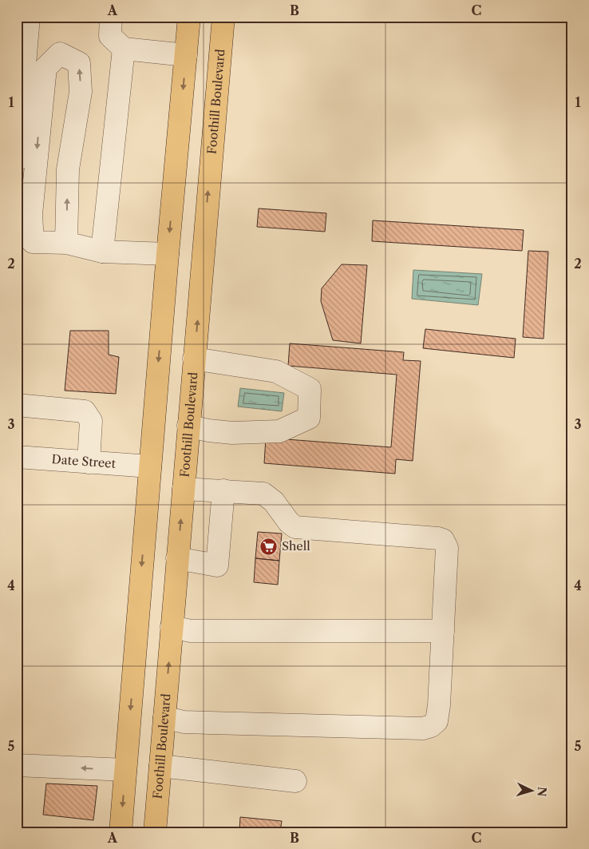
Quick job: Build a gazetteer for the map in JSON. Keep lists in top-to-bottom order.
{
  "streets": {
    "main road": ["Foothill Boulevard"],
    "street": ["Date Street"]
  },
  "places": {
    "supermarket": ["Shell"]
  },
  "north": "right",
  "grid": {
    "columns": ["A", "B", "C"],
    "rows": [
      "1",
      "2",
      "3",
      "4",
      "5"
    ]
  }
}
